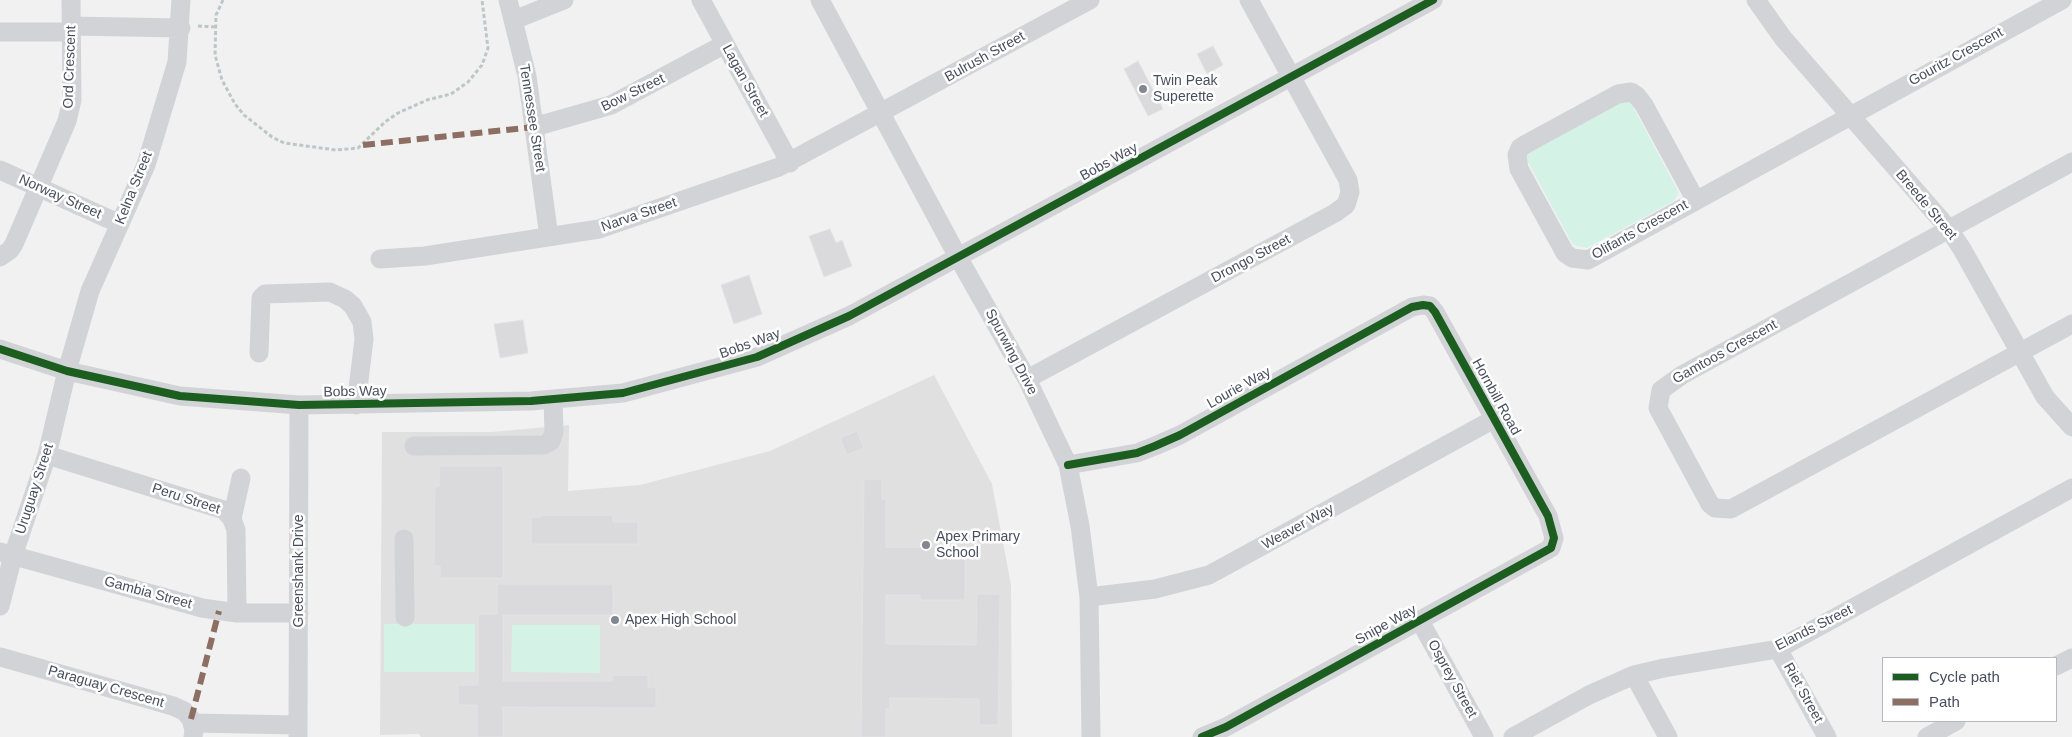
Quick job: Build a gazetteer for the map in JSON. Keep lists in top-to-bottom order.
{
  "streets": {
    "street": [
      "Bulrush Street",
      "Gouritz Crescent",
      "Ord Crescent",
      "Lagan Street",
      "Bow Street",
      "Tennessee Street",
      "Bobs Way",
      "Kelna Street",
      "Norway Street",
      "Breede Street",
      "Narva Street",
      "Olifants Crescent",
      "Drongo Street",
      "Spurwing Drive",
      "Gamtoos Crescent",
      "Lourie Way",
      "Hornbill Road",
      "Uruguay Street",
      "Peru Street",
      "Weaver Way",
      "Greenshank Drive",
      "Gambia Street",
      "Snipe Way",
      "Elands Street",
      "Osprey Street",
      "Paraguay Crescent",
      "Riet Street"
    ]
  },
  "crossings": [
    ["Bulrush Street", "Narva Street"],
    ["Bulrush Street", "Spurwing Drive"],
    ["Gouritz Crescent", "Breede Street"],
    ["Gouritz Crescent", "Olifants Crescent"],
    ["Ord Crescent", "Norway Street"],
    ["Lagan Street", "Bow Street"],
    ["Lagan Street", "Narva Street"],
    ["Bow Street", "Tennessee Street"],
    ["Tennessee Street", "Narva Street"],
    ["Bobs Way", "Kelna Street"],
    ["Bobs Way", "Drongo Street"],
    ["Bobs Way", "Spurwing Drive"],
    ["Bobs Way", "Uruguay Street"],
    ["Bobs Way", "Greenshank Drive"],
    ["Kelna Street", "Norway Street"],
    ["Kelna Street", "Uruguay Street"],
    ["Breede Street", "Olifants Crescent"],
    ["Breede Street", "Gamtoos Crescent"],
    ["Narva Street", "Spurwing Drive"],
    ["Drongo Street", "Spurwing Drive"],
    ["Spurwing Drive", "Lourie Way"],
    ["Spurwing Drive", "Weaver Way"],
    ["Lourie Way", "Hornbill Road"],
    ["Hornbill Road", "Weaver Way"],
    ["Hornbill Road", "Snipe Way"],
    ["Uruguay Street", "Peru Street"],
    ["Uruguay Street", "Gambia Street"],
    ["Peru Street", "Gambia Street"],
    ["Greenshank Drive", "Gambia Street"],
    ["Snipe Way", "Osprey Street"],
    ["Elands Street", "Riet Street"]
  ],
  "places": ["Twin Peak Superette", "Apex Primary School", "Apex High School"],
  "legend": ["Cycle path", "Path"]
}
